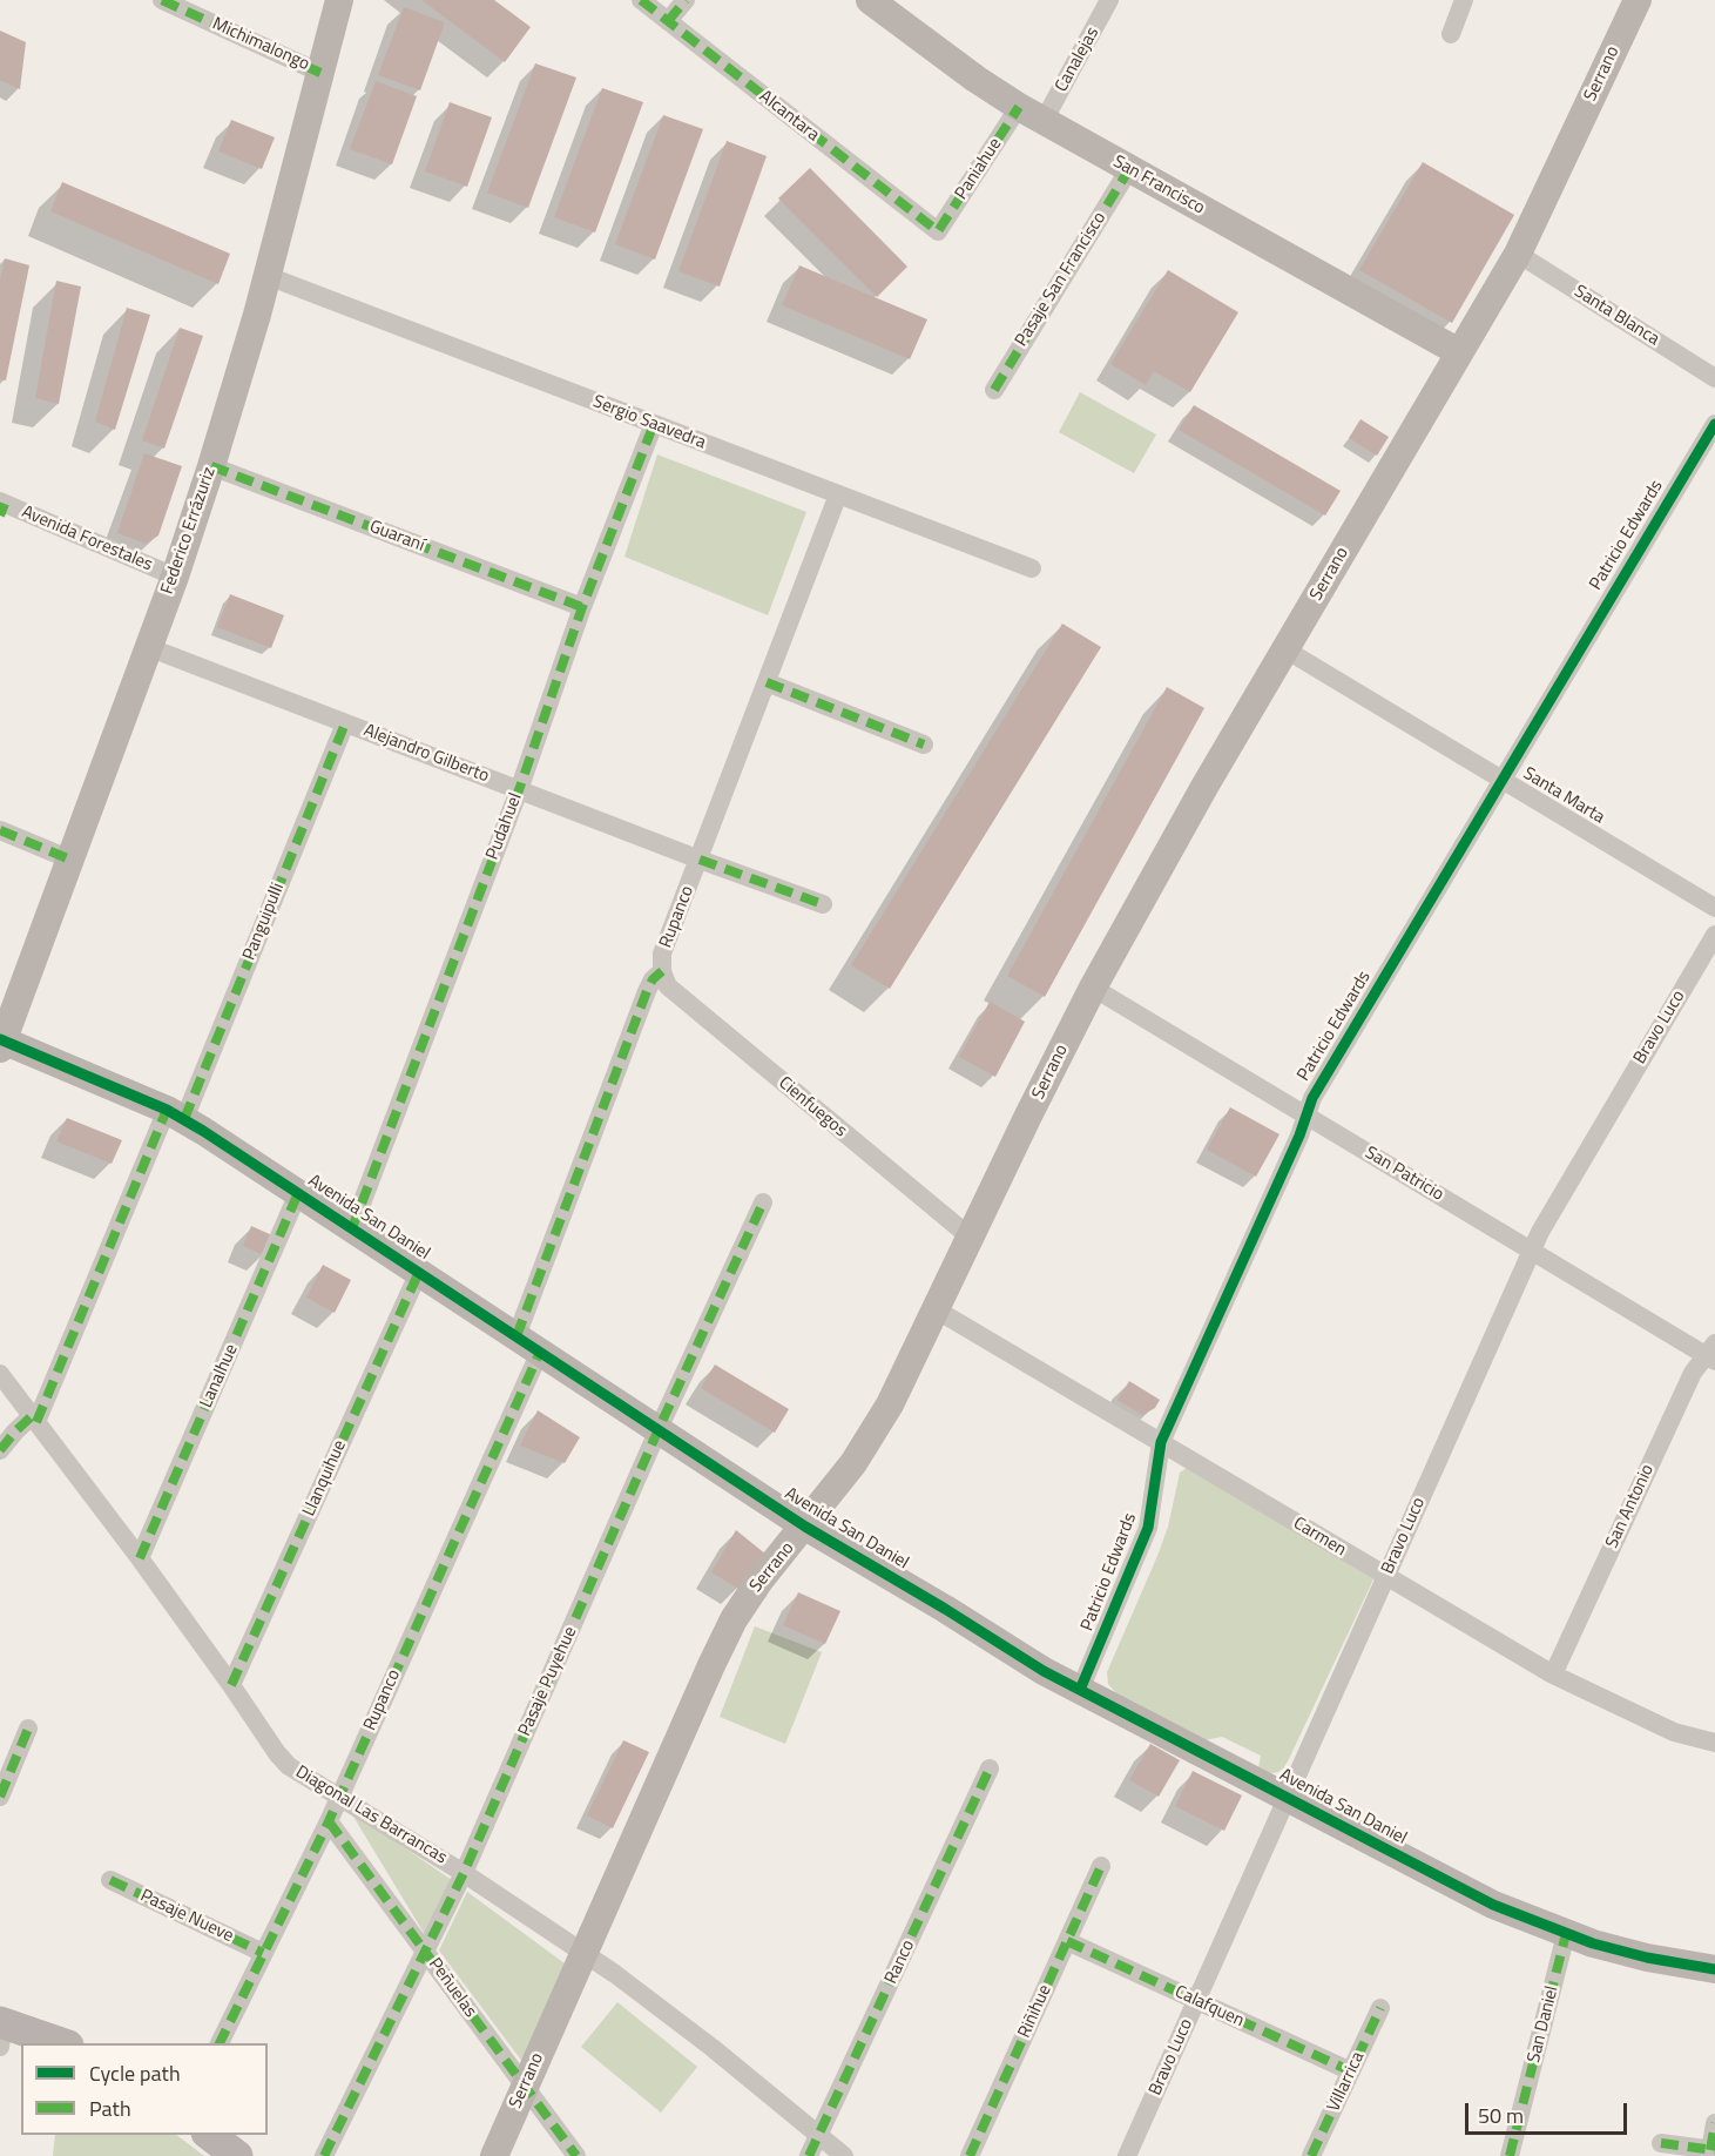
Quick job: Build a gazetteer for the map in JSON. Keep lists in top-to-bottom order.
{
  "streets": {
    "main road": [
      "Serrano",
      "San Francisco",
      "Federico Errázuriz",
      "Avenida San Daniel"
    ],
    "street": [
      "Michimalongo",
      "Canalejas",
      "Alcantara",
      "Paniahue",
      "Pasaje San Francisco",
      "Santa Blanca",
      "Sergio Saavedra",
      "Patricio Edwards",
      "Guaraní",
      "Avenida Forestales",
      "Alejandro Gilberto",
      "Santa Marta",
      "Pudahuel",
      "Rupanco",
      "Panguipulli",
      "Bravo Luco",
      "Cienfuegos",
      "San Patricio",
      "Lanalhue",
      "Llanquihue",
      "San Antonio",
      "Carmen",
      "Pasaje Puyehue",
      "Diagonal Las Barrancas",
      "Pasaje Nueve",
      "Ranco",
      "Peñuelas",
      "Calafquen",
      "Riñihue",
      "San Daniel",
      "Villarrica"
    ]
  },
  "crossings": [
    ["Michimalongo", "Federico Errázuriz"],
    ["Canalejas", "Paniahue"],
    ["Canalejas", "San Francisco"],
    ["Serrano", "San Francisco"],
    ["Serrano", "Santa Blanca"],
    ["Serrano", "Santa Marta"],
    ["Serrano", "Cienfuegos"],
    ["Serrano", "San Patricio"],
    ["Serrano", "Avenida San Daniel"],
    ["Serrano", "Carmen"],
    ["Serrano", "Diagonal Las Barrancas"],
    ["Serrano", "Peñuelas"],
    ["Alcantara", "Paniahue"],
    ["Paniahue", "San Francisco"],
    ["San Francisco", "Pasaje San Francisco"],
    ["Sergio Saavedra", "Federico Errázuriz"],
    ["Sergio Saavedra", "Pudahuel"],
    ["Sergio Saavedra", "Rupanco"],
    ["Federico Errázuriz", "Guaraní"],
    ["Federico Errázuriz", "Avenida Forestales"],
    ["Federico Errázuriz", "Alejandro Gilberto"],
    ["Federico Errázuriz", "Avenida San Daniel"],
    ["Patricio Edwards", "Santa Marta"],
    ["Patricio Edwards", "San Patricio"],
    ["Patricio Edwards", "Avenida San Daniel"],
    ["Patricio Edwards", "Carmen"],
    ["Guaraní", "Pudahuel"],
    ["Alejandro Gilberto", "Pudahuel"],
    ["Alejandro Gilberto", "Rupanco"],
    ["Alejandro Gilberto", "Panguipulli"],
    ["Pudahuel", "Avenida San Daniel"],
    ["Rupanco", "Cienfuegos"],
    ["Rupanco", "Avenida San Daniel"],
    ["Rupanco", "Diagonal Las Barrancas"],
    ["Rupanco", "Pasaje Nueve"],
    ["Rupanco", "Peñuelas"],
    ["Panguipulli", "Avenida San Daniel"],
    ["Panguipulli", "Diagonal Las Barrancas"],
    ["Bravo Luco", "San Patricio"],
    ["Bravo Luco", "Avenida San Daniel"],
    ["Bravo Luco", "Carmen"],
    ["Bravo Luco", "Calafquen"],
    ["San Patricio", "San Antonio"],
    ["Avenida San Daniel", "Lanalhue"],
    ["Avenida San Daniel", "Llanquihue"],
    ["Avenida San Daniel", "Pasaje Puyehue"],
    ["Avenida San Daniel", "San Daniel"],
    ["Lanalhue", "Diagonal Las Barrancas"],
    ["Llanquihue", "Diagonal Las Barrancas"],
    ["San Antonio", "Carmen"],
    ["Pasaje Puyehue", "Diagonal Las Barrancas"],
    ["Pasaje Puyehue", "Peñuelas"],
    ["Diagonal Las Barrancas", "Ranco"],
    ["Calafquen", "Riñihue"],
    ["Calafquen", "Villarrica"]
  ],
  "legend": ["Cycle path", "Path"],
  "scale_bar": "50 m"
}
